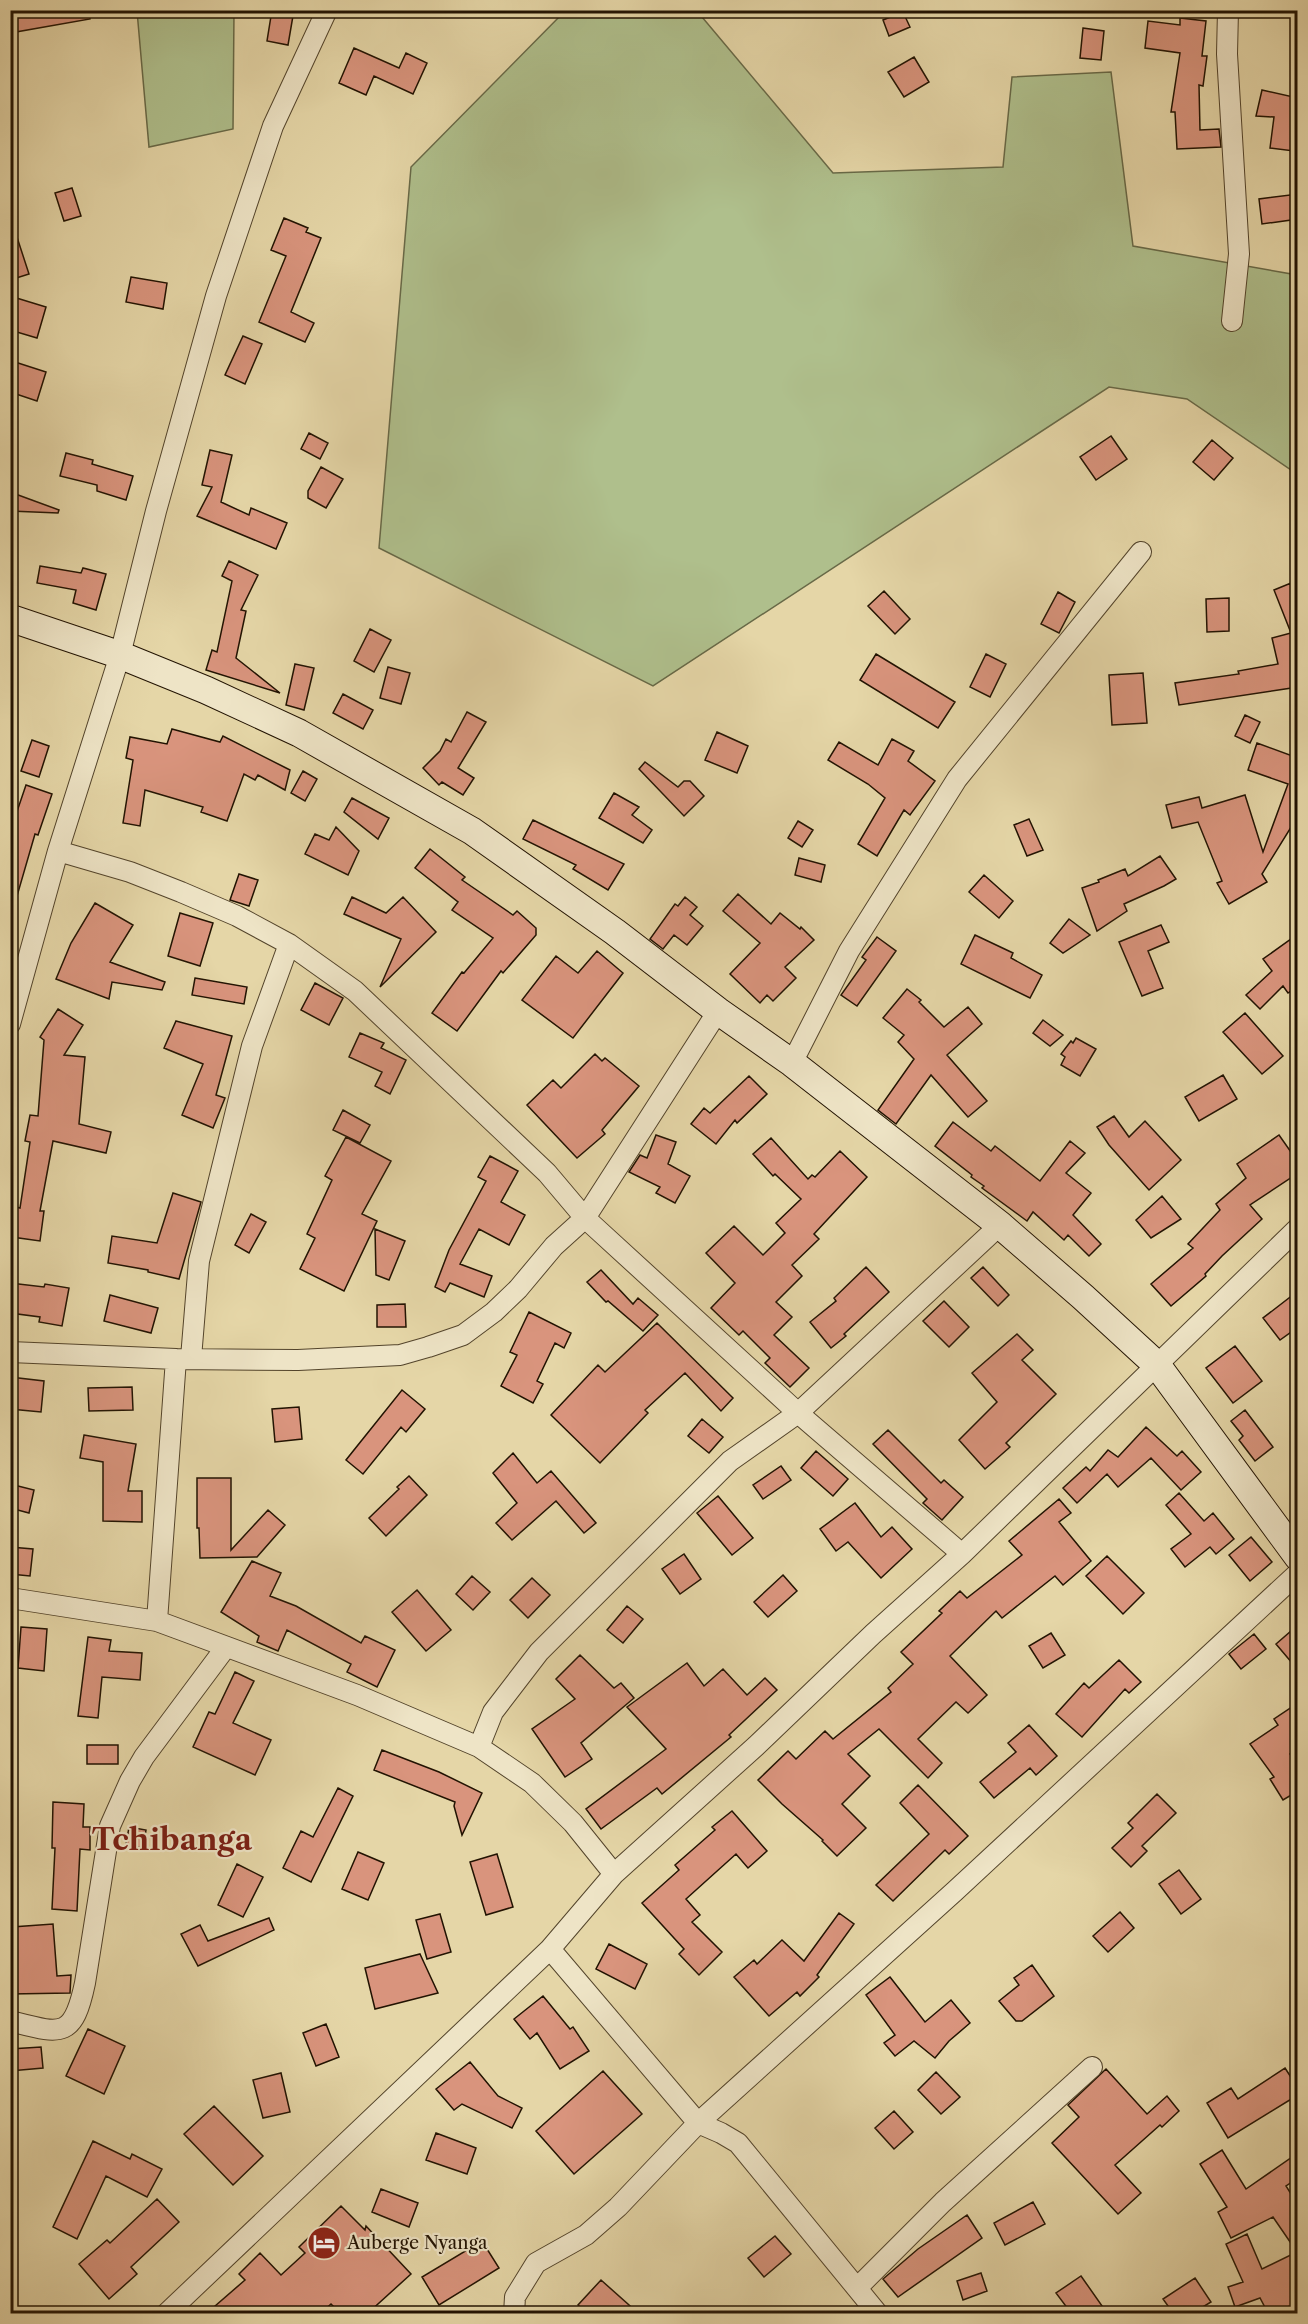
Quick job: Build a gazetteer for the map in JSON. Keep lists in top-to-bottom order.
{
  "districts": ["Tchibanga"],
  "places": {
    "hotel": ["Auberge Nyanga"]
  }
}
